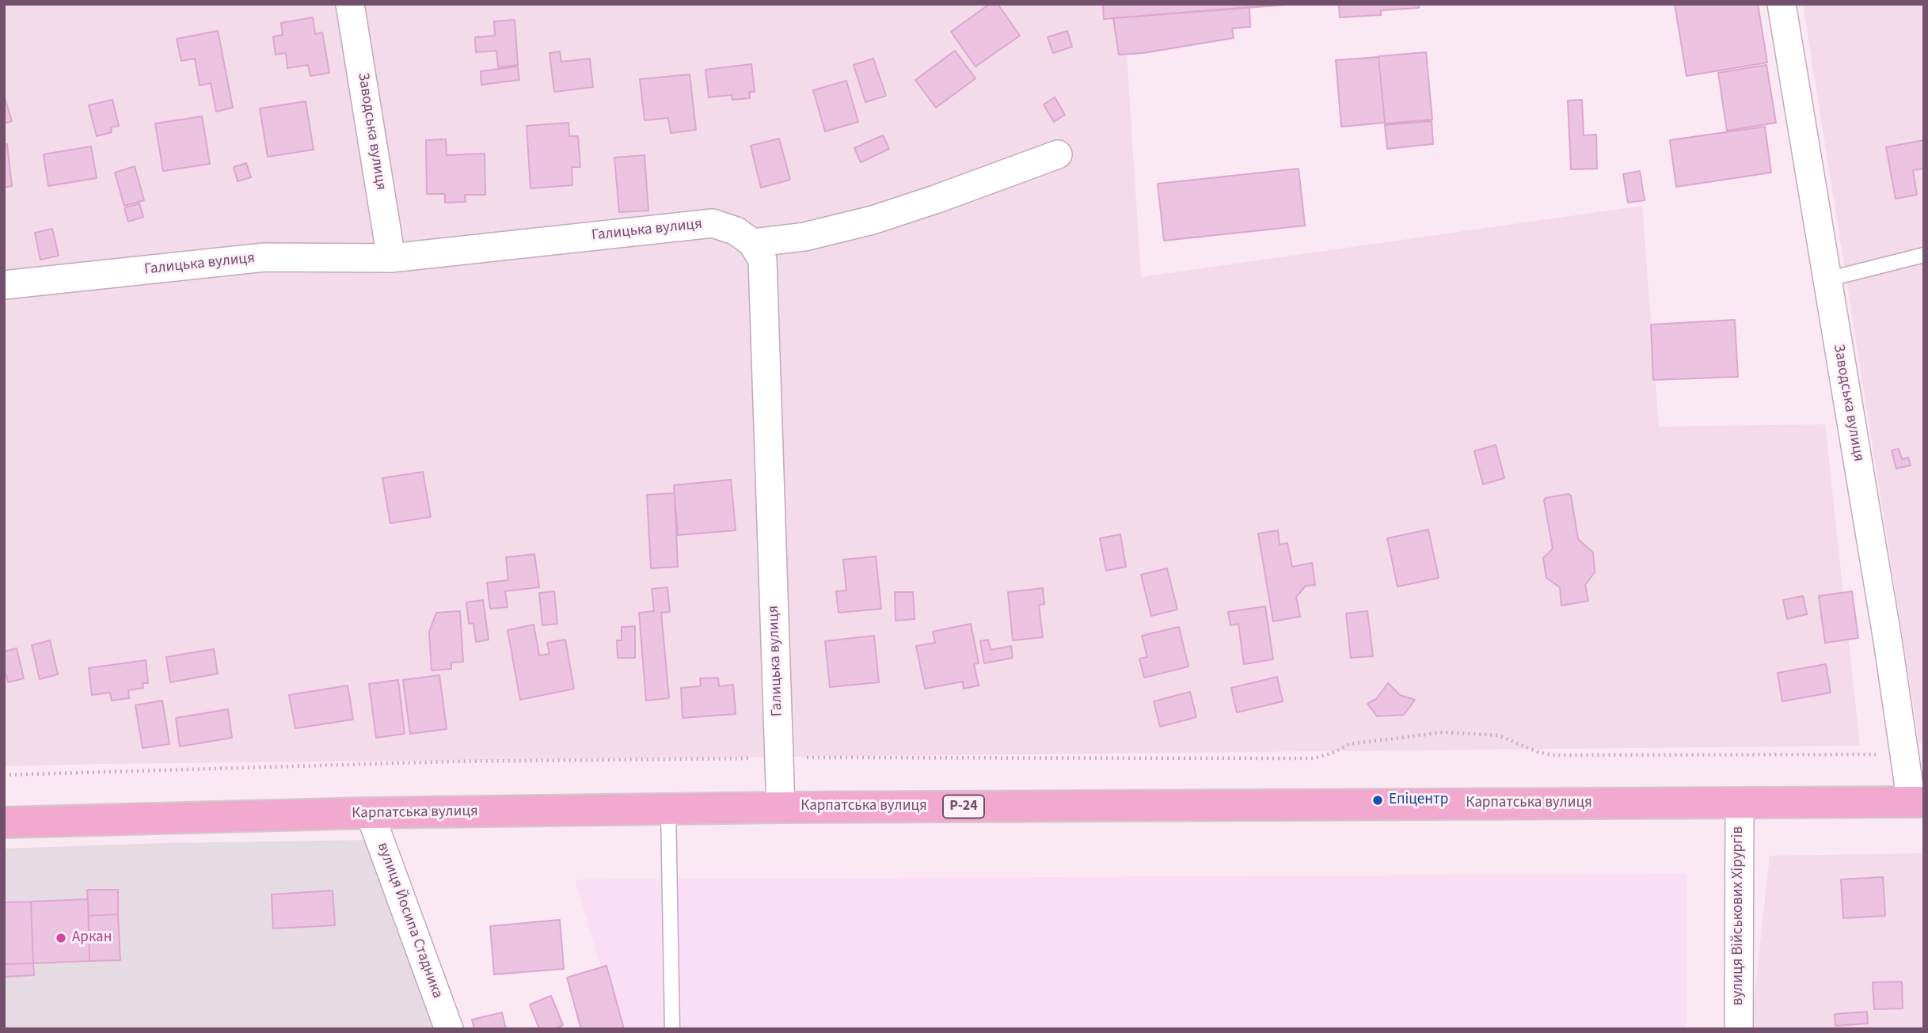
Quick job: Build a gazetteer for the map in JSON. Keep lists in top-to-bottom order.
{
  "streets": {
    "main road": ["Карпатська вулиця", "Р-24"],
    "street": [
      "Заводська вулиця",
      "Галицька вулиця",
      "вулиця Військових Хірургів",
      "вулиця Йосипа Стадника"
    ]
  },
  "crossings": [
    ["Заводська вулиця", "Галицька вулиця"],
    ["Заводська вулиця", "Карпатська вулиця"],
    ["Галицька вулиця", "Карпатська вулиця"],
    ["Карпатська вулиця", "вулиця Військових Хірургів"],
    ["Карпатська вулиця", "вулиця Йосипа Стадника"]
  ],
  "places": ["Епіцентр", "Аркан"]
}
